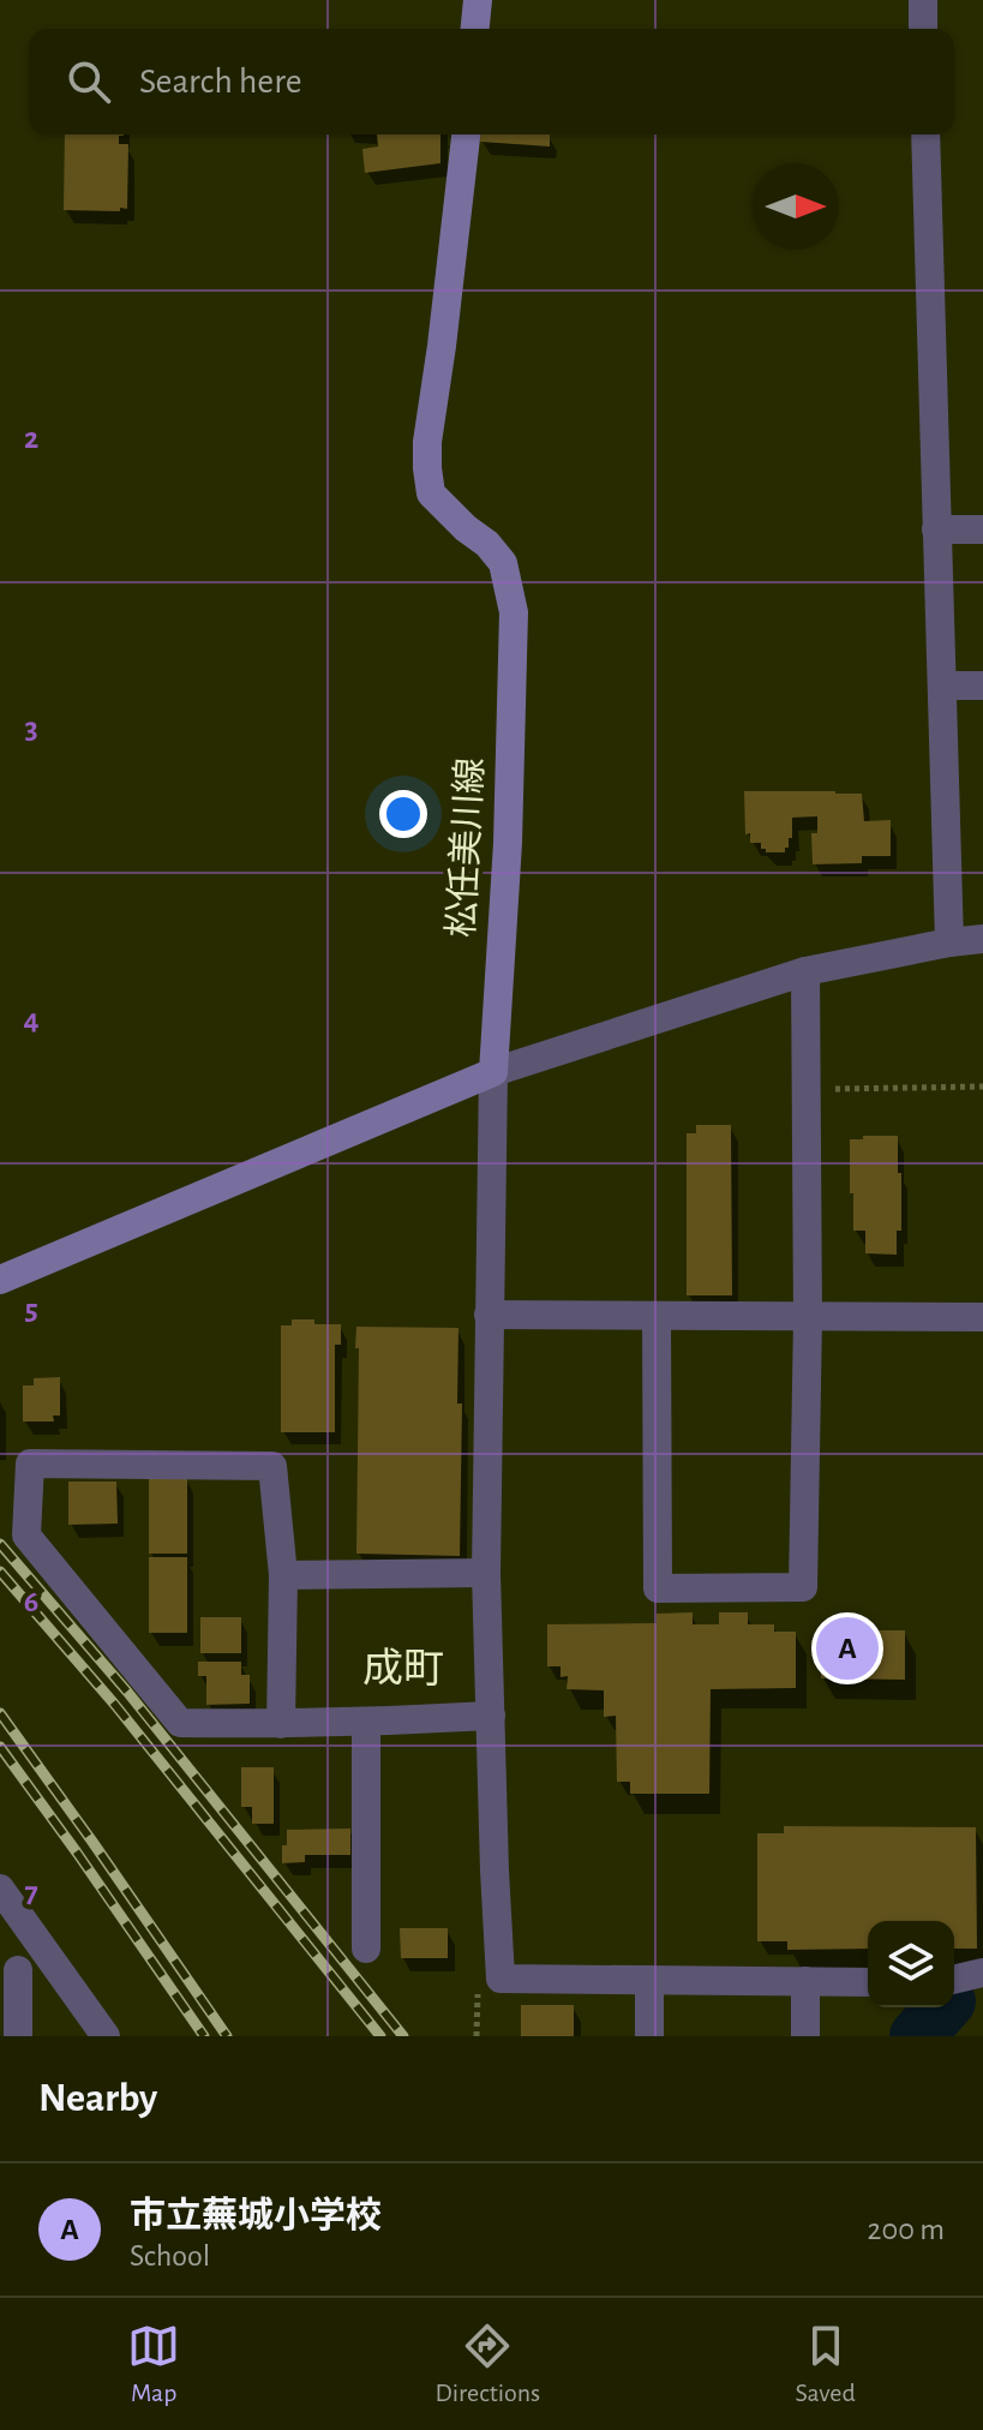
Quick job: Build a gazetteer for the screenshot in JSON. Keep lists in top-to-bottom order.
{
  "streets": {
    "main road": ["松任美川線"]
  },
  "districts": ["成町"],
  "north": "right",
  "page": {
    "search": "Search here",
    "pins": "A",
    "heading": "Nearby",
    "list": [
      {
        "mark": "A",
        "name": "市立蕪城小学校",
        "note": "School",
        "value": "200 m"
      }
    ],
    "nav": ["Map", "Directions", "Saved"]
  },
  "grid": {
    "rows": [
      "2",
      "3",
      "4",
      "5",
      "6",
      "7"
    ]
  }
}
